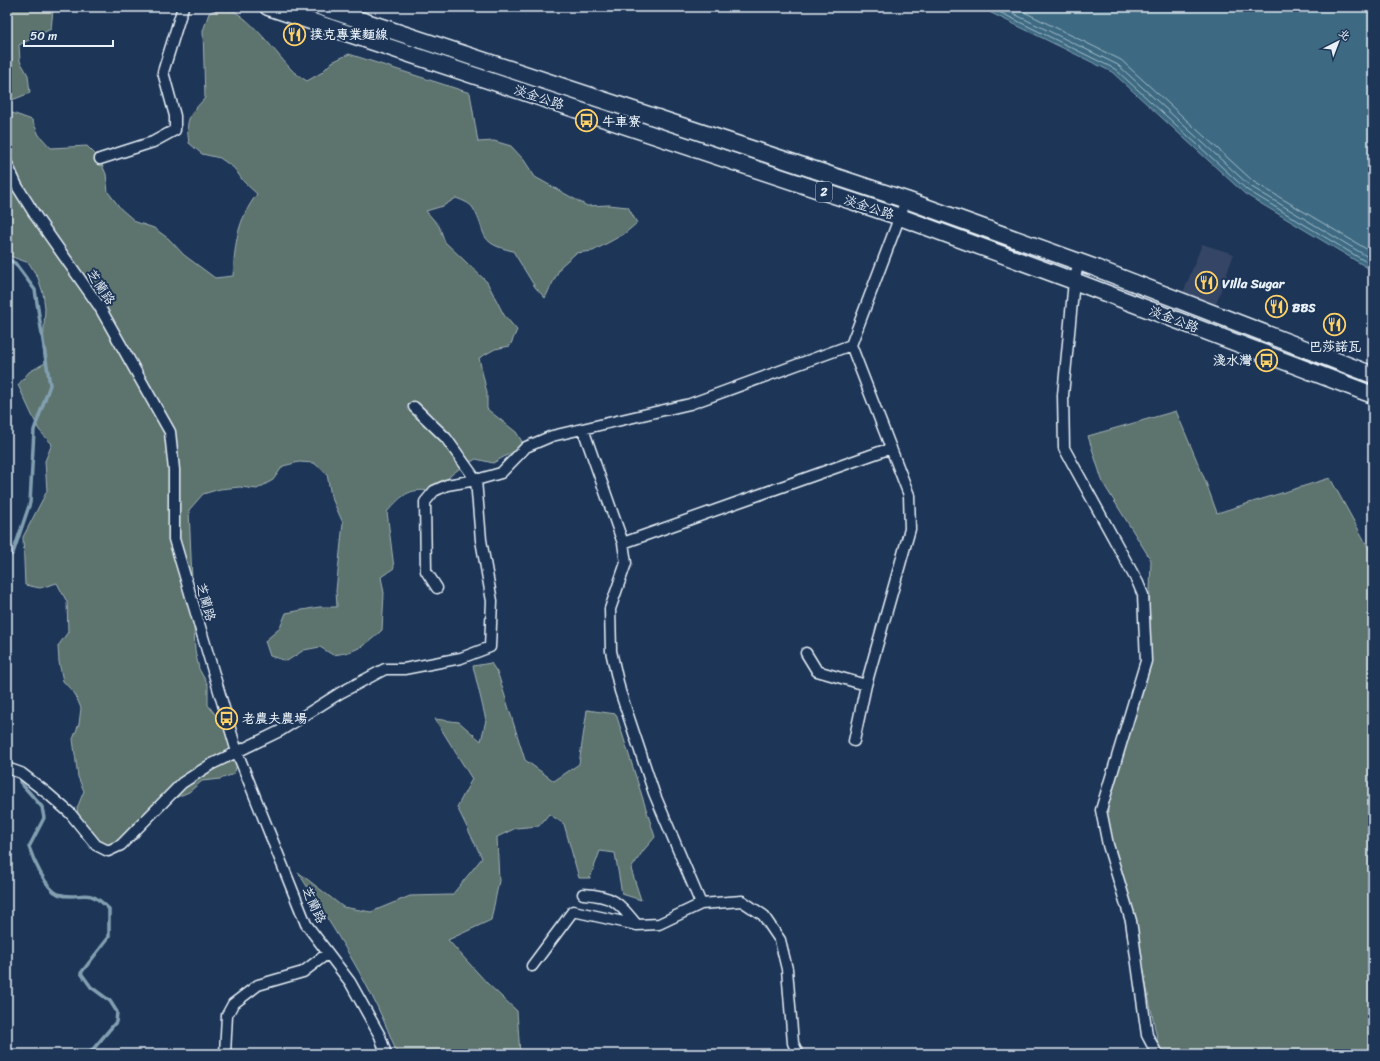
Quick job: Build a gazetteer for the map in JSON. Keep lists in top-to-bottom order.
{
  "streets": {
    "main road": ["淡金公路", "2"],
    "street": ["芝蘭路"]
  },
  "places": {
    "restaurant": [
      "撲克專業麵線",
      "Villa Sugar",
      "BBS",
      "巴莎諾瓦"
    ],
    "bus stop": ["牛車寮", "淺水灣", "老農夫農場"]
  },
  "scale_bar": "50 m",
  "north": "top right"
}
